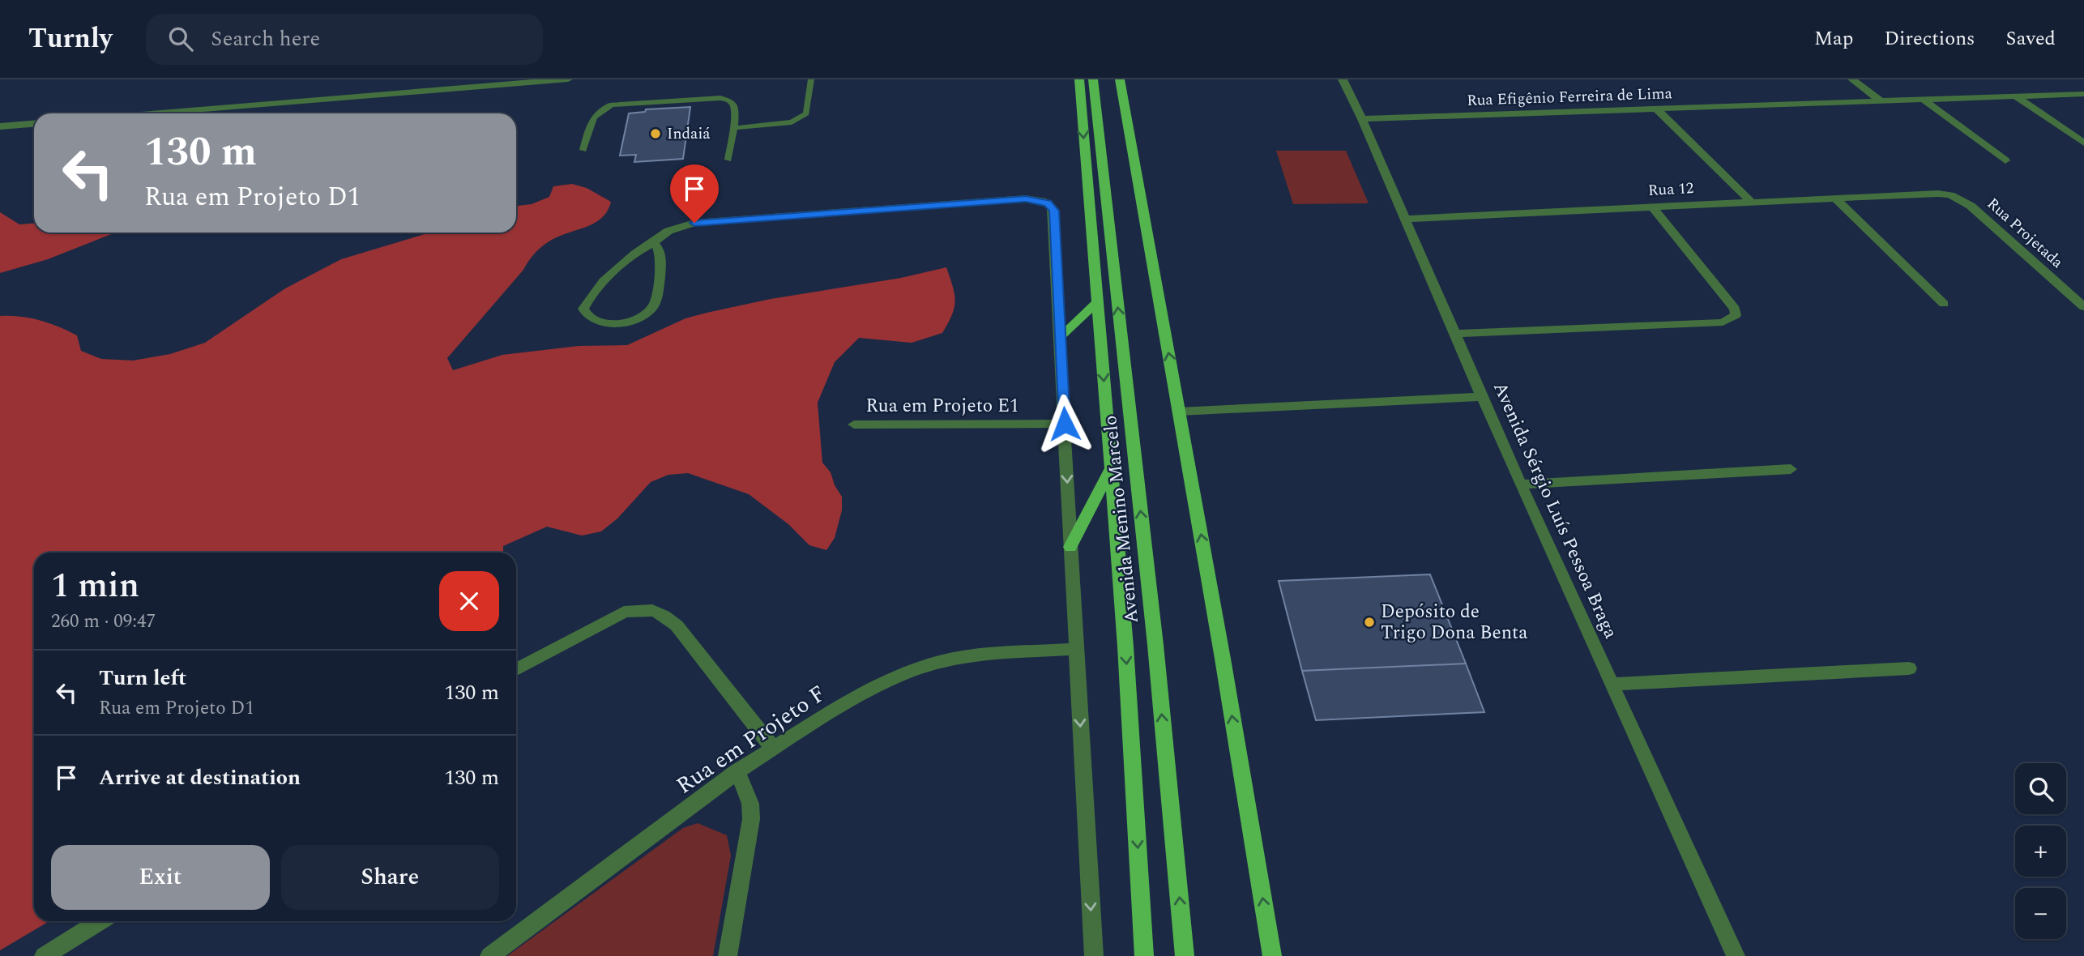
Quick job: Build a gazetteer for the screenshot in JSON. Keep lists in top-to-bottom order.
{
  "streets": {
    "main road": ["Avenida Menino Marcelo"],
    "street": [
      "Rua Efigênio Ferreira de Lima",
      "Rua 12",
      "Rua Projetada",
      "Rua em Projeto E1",
      "Avenida Sérgio Luís Pessoa Braga",
      "Rua em Projeto F"
    ]
  },
  "crossings": [
    ["Rua Efigênio Ferreira de Lima", "Avenida Sérgio Luís Pessoa Braga"],
    ["Rua 12", "Rua Projetada"],
    ["Rua 12", "Avenida Sérgio Luís Pessoa Braga"]
  ],
  "places": ["Indaiá", "Depósito de Trigo Dona Benta"],
  "page": {
    "header": "Turnly",
    "search": "Search here",
    "nav": ["Map", "Directions", "Saved"],
    "turn": ["130 m", "Rua em Projeto D1"],
    "heading": ["1 min", "260 m · 09:47"],
    "list": [
      {
        "name": "Turn left",
        "note": "Rua em Projeto D1",
        "value": "130 m"
      },
      {
        "name": "Arrive at destination",
        "value": "130 m"
      }
    ],
    "map_buttons": ["+", "−"],
    "buttons": ["Exit", "Share"]
  }
}
